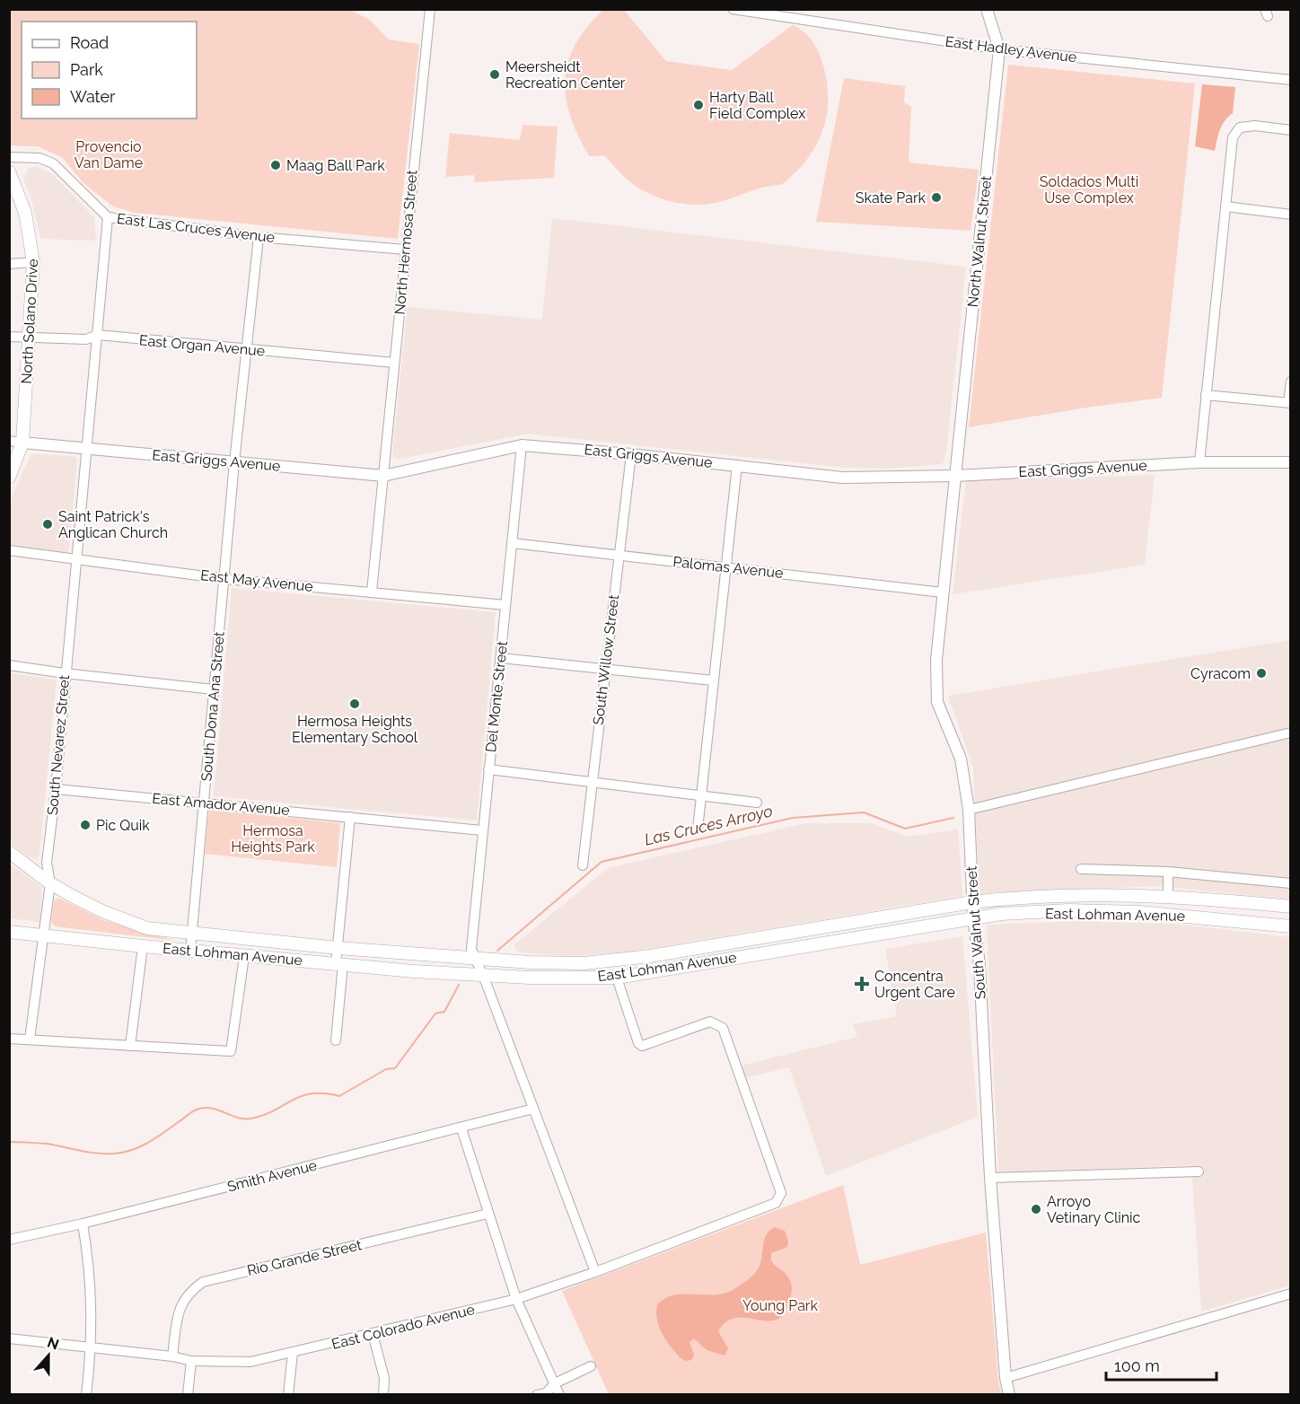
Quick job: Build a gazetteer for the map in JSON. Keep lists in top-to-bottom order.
{
  "streets": {
    "main road": ["North Solano Drive", "East Lohman Avenue"],
    "street": [
      "East Hadley Avenue",
      "East Las Cruces Avenue",
      "North Walnut Street",
      "North Hermosa Street",
      "East Organ Avenue",
      "East Griggs Avenue",
      "Palomas Avenue",
      "East May Avenue",
      "South Willow Street",
      "Del Monte Street",
      "South Dona Ana Street",
      "South Nevarez Street",
      "East Amador Avenue",
      "South Walnut Street",
      "Smith Avenue",
      "Rio Grande Street",
      "East Colorado Avenue"
    ]
  },
  "crossings": [
    ["East Hadley Avenue", "North Walnut Street"],
    ["East Las Cruces Avenue", "North Hermosa Street"],
    ["East Las Cruces Avenue", "South Dona Ana Street"],
    ["East Las Cruces Avenue", "South Nevarez Street"],
    ["North Walnut Street", "East Griggs Avenue"],
    ["North Walnut Street", "South Walnut Street"],
    ["North Hermosa Street", "East Organ Avenue"],
    ["North Hermosa Street", "East Griggs Avenue"],
    ["North Hermosa Street", "East May Avenue"],
    ["North Solano Drive", "East Organ Avenue"],
    ["North Solano Drive", "East Griggs Avenue"],
    ["East Organ Avenue", "South Dona Ana Street"],
    ["East Organ Avenue", "South Nevarez Street"],
    ["East Griggs Avenue", "South Willow Street"],
    ["East Griggs Avenue", "Del Monte Street"],
    ["East Griggs Avenue", "South Dona Ana Street"],
    ["East Griggs Avenue", "South Nevarez Street"],
    ["East Griggs Avenue", "South Walnut Street"],
    ["Palomas Avenue", "South Willow Street"],
    ["Palomas Avenue", "Del Monte Street"],
    ["Palomas Avenue", "South Walnut Street"],
    ["East May Avenue", "Del Monte Street"],
    ["East May Avenue", "South Dona Ana Street"],
    ["East May Avenue", "South Nevarez Street"],
    ["Del Monte Street", "East Amador Avenue"],
    ["Del Monte Street", "East Lohman Avenue"],
    ["South Dona Ana Street", "East Amador Avenue"],
    ["South Dona Ana Street", "East Lohman Avenue"],
    ["South Nevarez Street", "East Amador Avenue"],
    ["South Nevarez Street", "East Lohman Avenue"],
    ["East Lohman Avenue", "South Walnut Street"],
    ["East Lohman Avenue", "East Colorado Avenue"],
    ["Rio Grande Street", "East Colorado Avenue"]
  ],
  "water": ["Las Cruces Arroyo"],
  "parks": [
    "Provencio Van Dame",
    "Soldados Multi Use Complex",
    "Hermosa Heights Park",
    "Young Park"
  ],
  "places": {
    "other": [
      "Meersheidt Recreation Center",
      "Harty Ball Field Complex",
      "Maag Ball Park",
      "Skate Park",
      "Saint Patrick's Anglican Church",
      "Cyracom",
      "Hermosa Heights Elementary School",
      "Pic Quik",
      "Arroyo Vetinary Clinic"
    ],
    "health": ["Concentra Urgent Care"]
  },
  "legend": ["Road", "Park", "Water"],
  "scale_bar": "100 m",
  "north": "top"
}
